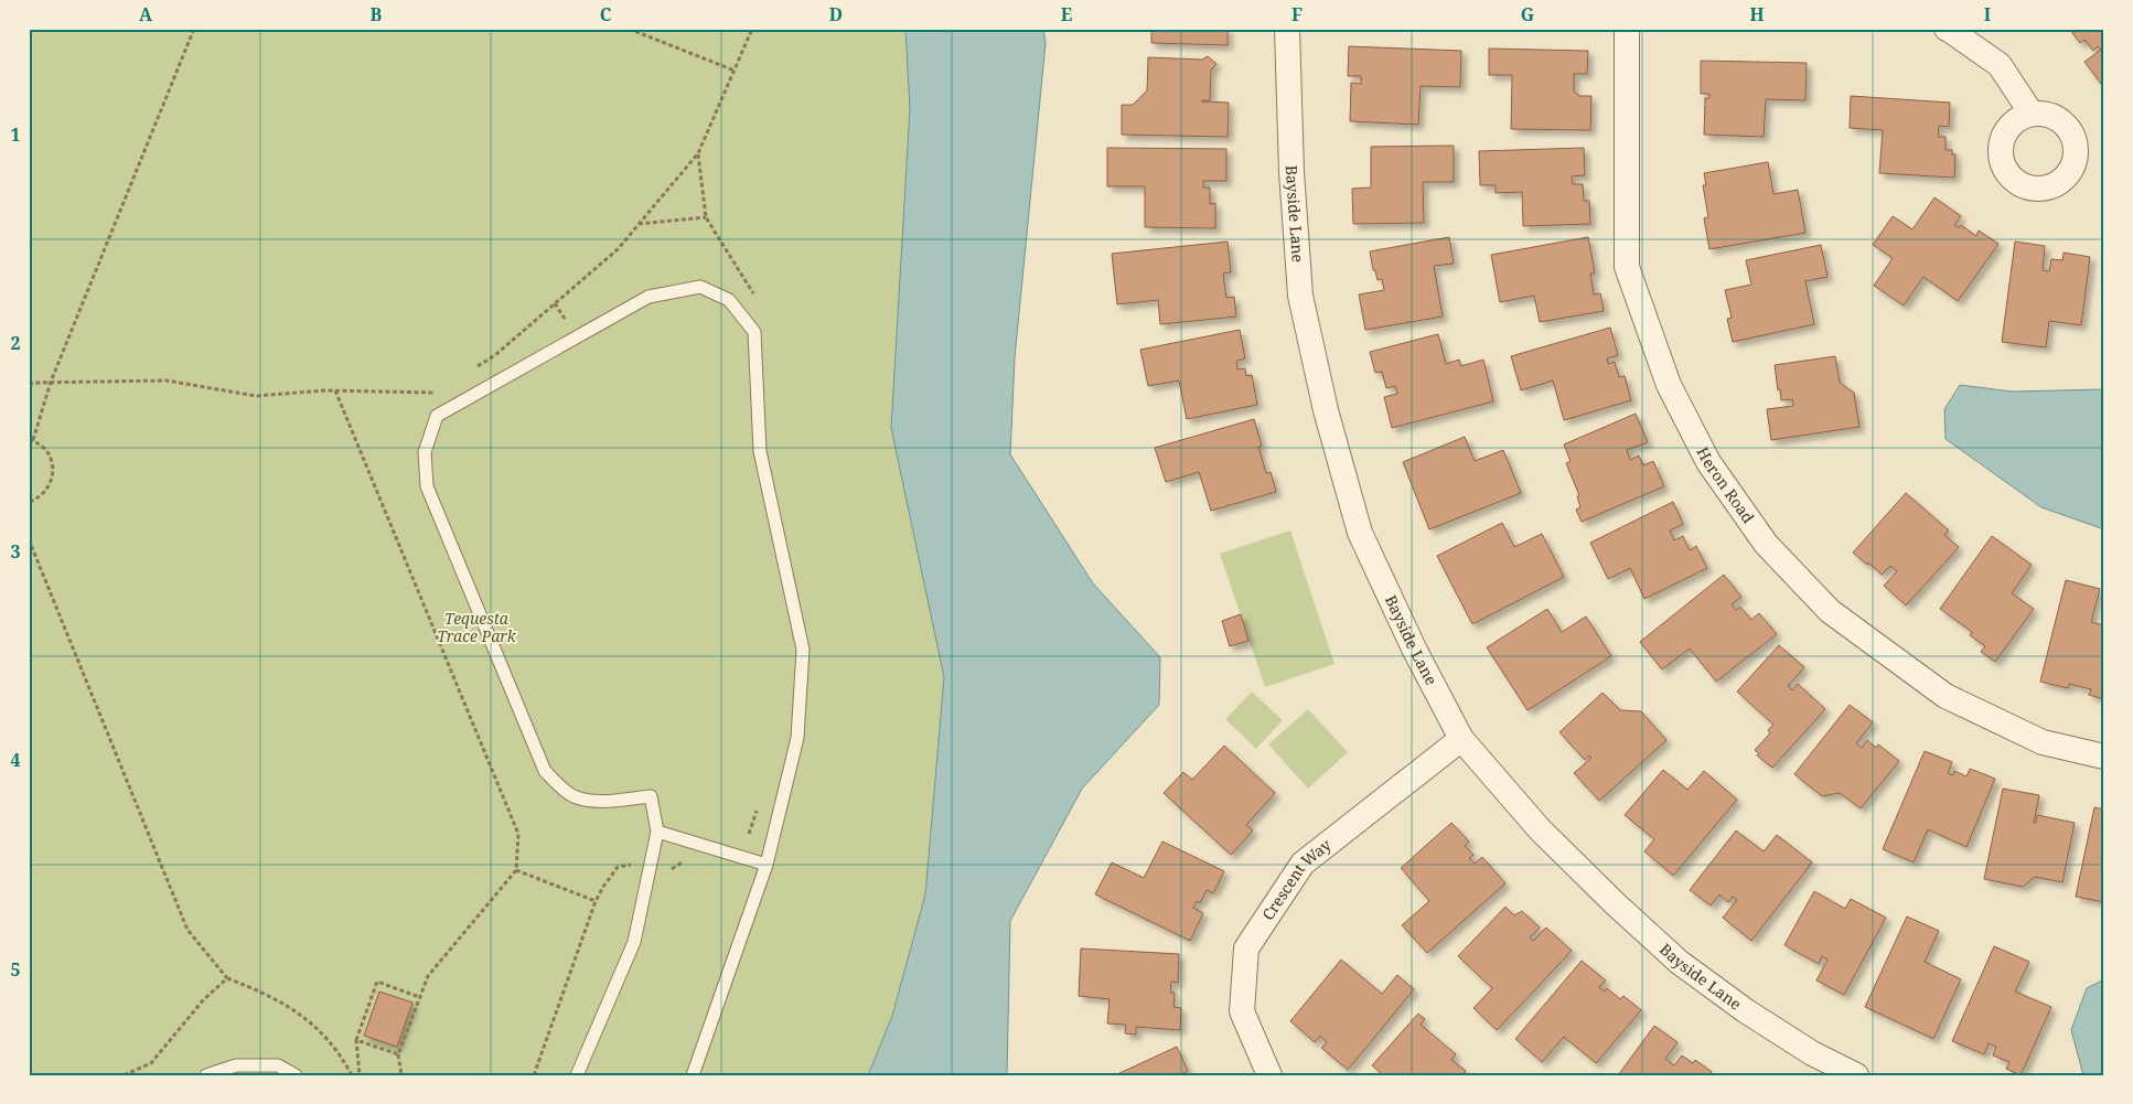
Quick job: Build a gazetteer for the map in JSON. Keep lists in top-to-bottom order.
{
  "streets": {
    "street": ["Bayside Lane", "Heron Road", "Crescent Way"]
  },
  "crossings": [
    ["Bayside Lane", "Crescent Way"]
  ],
  "parks": ["Tequesta Trace Park"],
  "grid": {
    "columns": [
      "A",
      "B",
      "C",
      "D",
      "E",
      "F",
      "G",
      "H",
      "I"
    ],
    "rows": [
      "1",
      "2",
      "3",
      "4",
      "5"
    ]
  }
}
